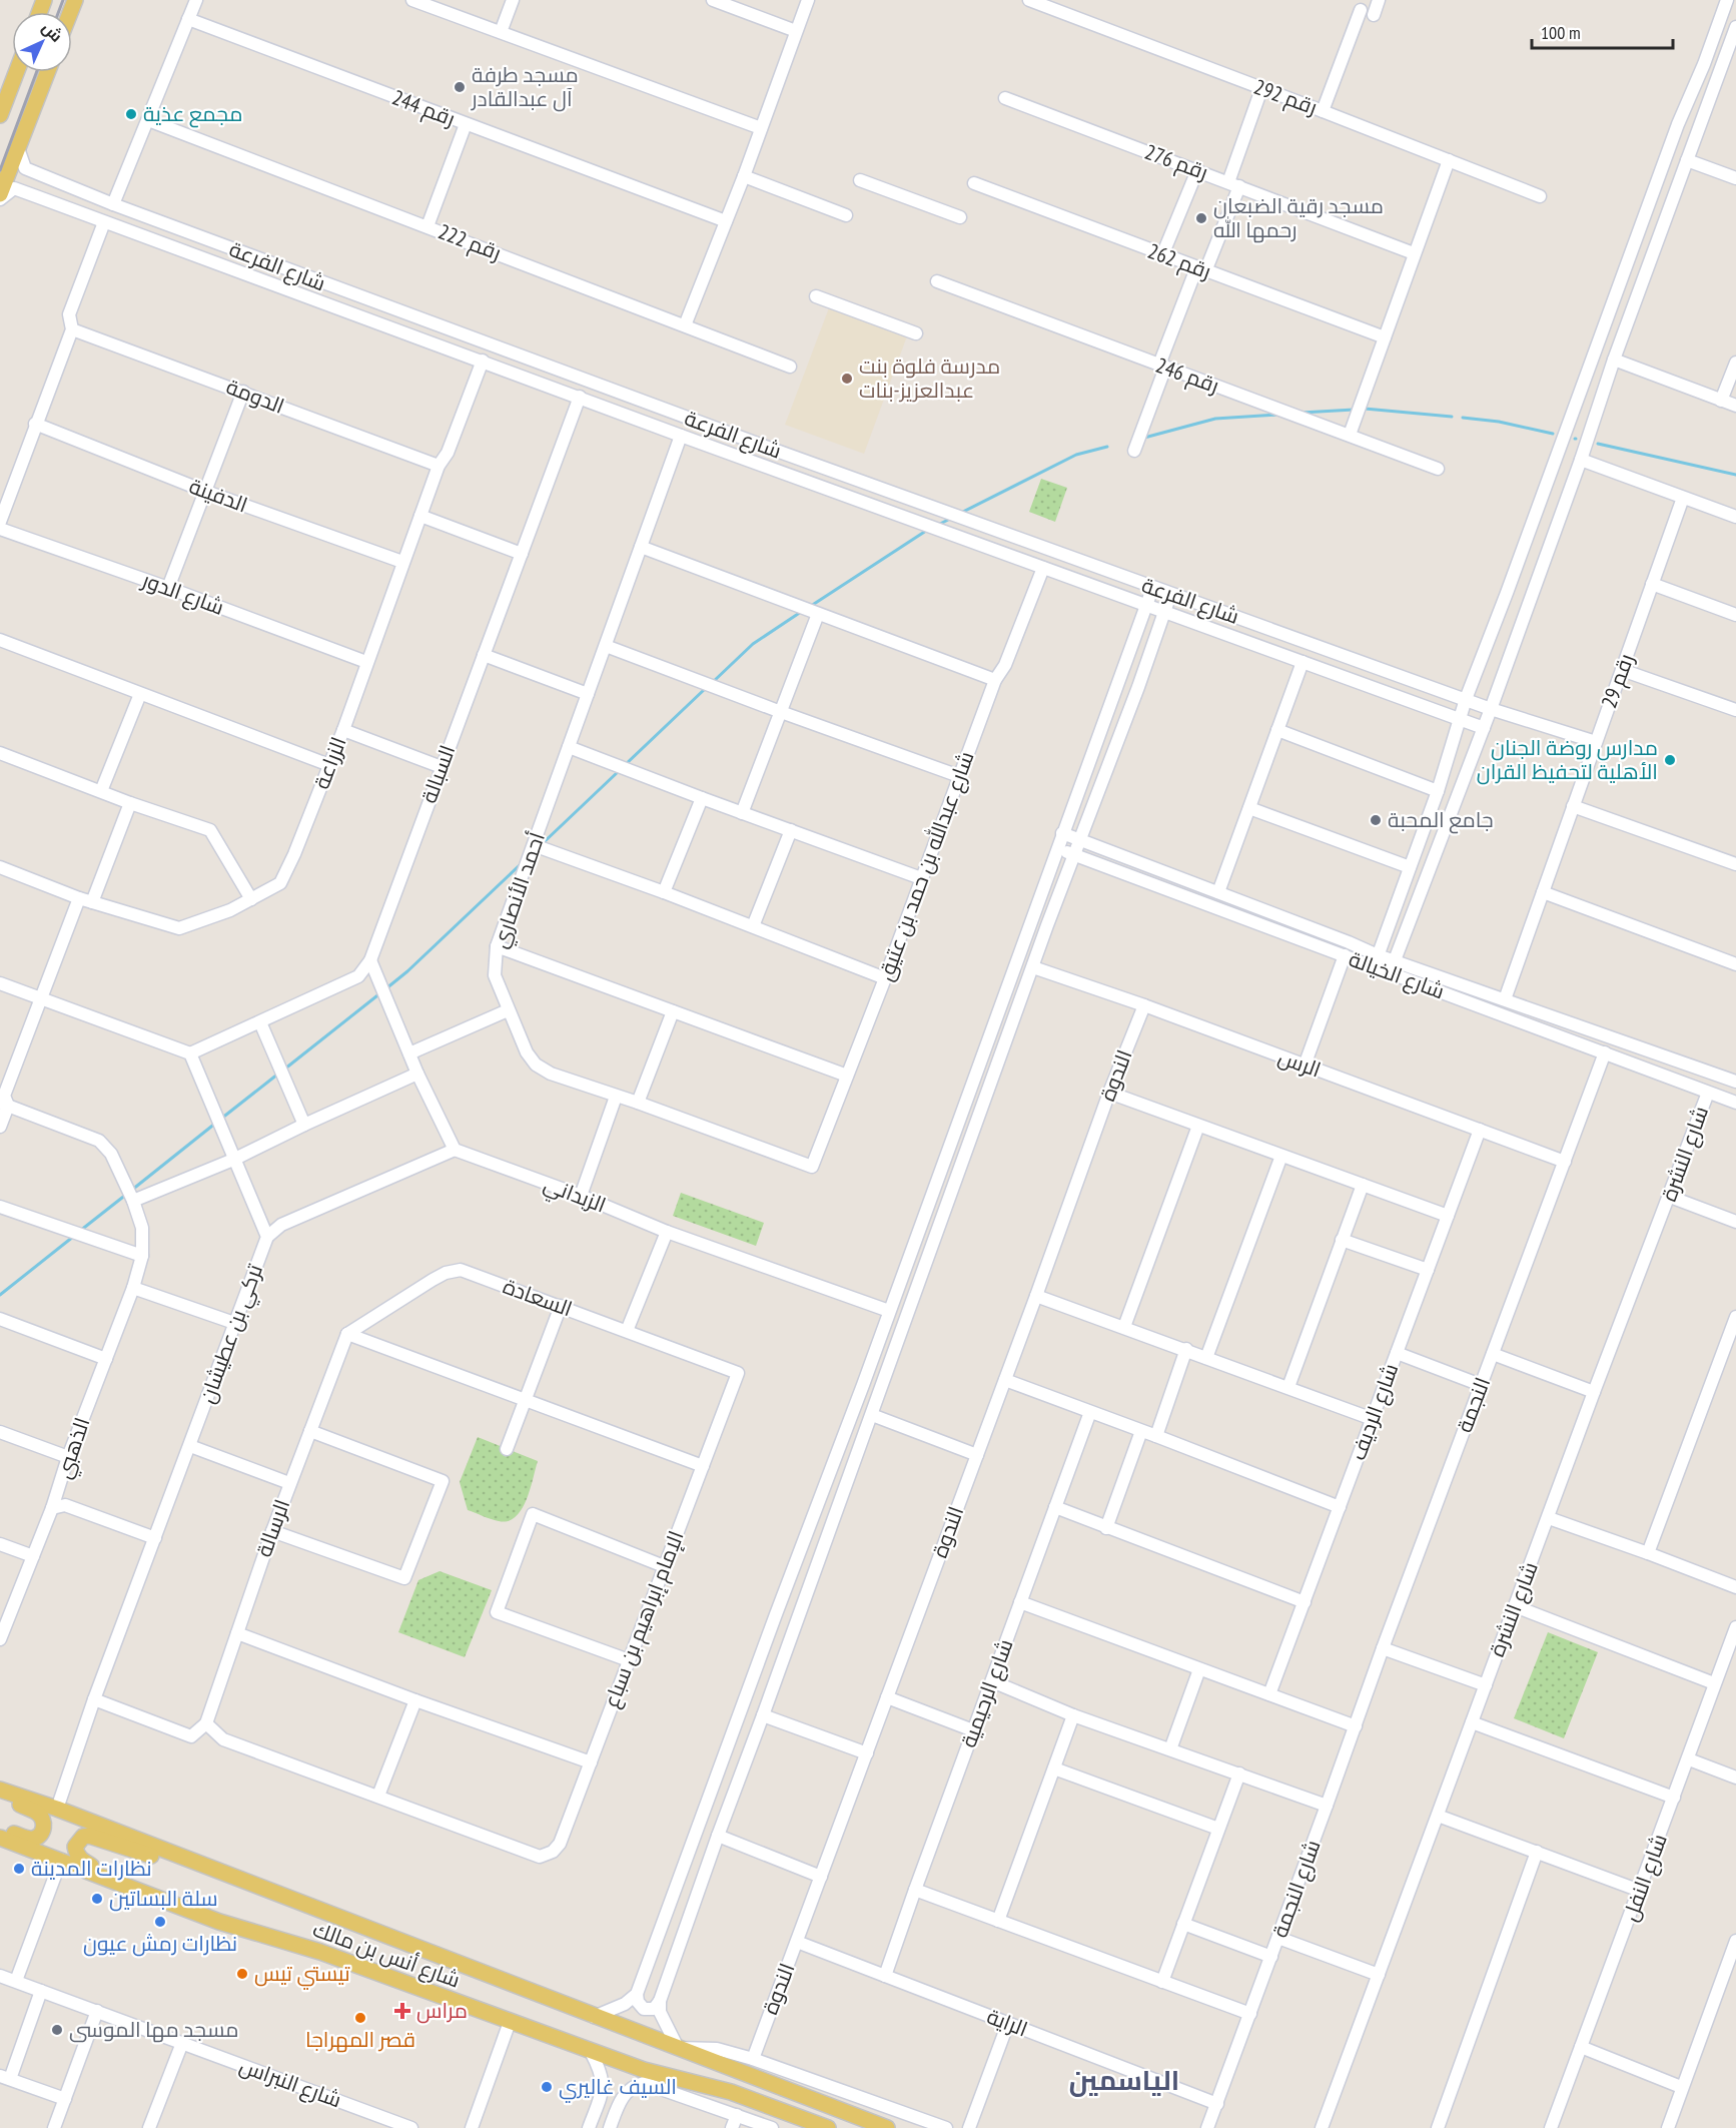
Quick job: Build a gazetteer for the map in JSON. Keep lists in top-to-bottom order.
{
  "streets": {
    "main road": ["شارع أنس بن مالك"],
    "street": [
      "رقم 292",
      "رقم 244",
      "رقم 276",
      "رقم 222",
      "رقم 262",
      "شارع الفرعة",
      "رقم 246",
      "الدومة",
      "الدفينة",
      "شارع الدور",
      "رقم 29",
      "الزراعة",
      "السبالة",
      "شارع عبدالله بن حمد بن عتيق",
      "أحمد الأنصاري",
      "شارع الخيالة",
      "الرس",
      "الندوة",
      "شارع النشرة",
      "الزبداني",
      "السعادة",
      "تركي بن عطيشان",
      "النجمة",
      "شارع الرديف",
      "الذهبي",
      "الرسالة",
      "الإمام إبراهيم بن سباع",
      "شارع الرحيمية",
      "شارع النفل",
      "شارع النجمة",
      "الراية",
      "شارع النبراس"
    ]
  },
  "crossings": [
    ["شارع الفرعة", "رقم 29"],
    ["شارع الفرعة", "الزراعة"],
    ["شارع الفرعة", "السبالة"],
    ["شارع الفرعة", "شارع عبدالله بن حمد بن عتيق"],
    ["شارع الفرعة", "أحمد الأنصاري"],
    ["الدومة", "الزراعة"],
    ["الدفينة", "الزراعة"],
    ["شارع الدور", "الزراعة"],
    ["رقم 29", "شارع الخيالة"],
    ["السبالة", "تركي بن عطيشان"],
    ["شارع عبدالله بن حمد بن عتيق", "أحمد الأنصاري"],
    ["شارع الخيالة", "شارع النشرة"],
    ["شارع الخيالة", "النجمة"],
    ["الرس", "الندوة"],
    ["الرس", "النجمة"],
    ["الرس", "شارع الرديف"],
    ["الندوة", "الراية"],
    ["السعادة", "الرسالة"],
    ["السعادة", "الإمام إبراهيم بن سباع"],
    ["النجمة", "شارع النجمة"],
    ["شارع الرحيمية", "الراية"],
    ["شارع النجمة", "الراية"]
  ],
  "districts": ["الياسمين"],
  "places": {
    "other": [
      "مسجد طرفة آل عبدالقادر",
      "مجمع عذية",
      "مسجد رقية الضبعان رحمها الله",
      "مدرسة فلوة بنت عبدالعزيز-بنات",
      "مدارس روضة الجنان الأهلية لتحفيظ القران",
      "جامع المحبة",
      "نظارات المدينة",
      "سلة البساتين",
      "نظارات رمش عيون",
      "تيستي تيس",
      "قصر المهراجا",
      "مسجد مها الموسى",
      "السيف غاليري"
    ],
    "health": ["مراس"]
  },
  "scale_bar": "100 m",
  "north": "top right"
}
